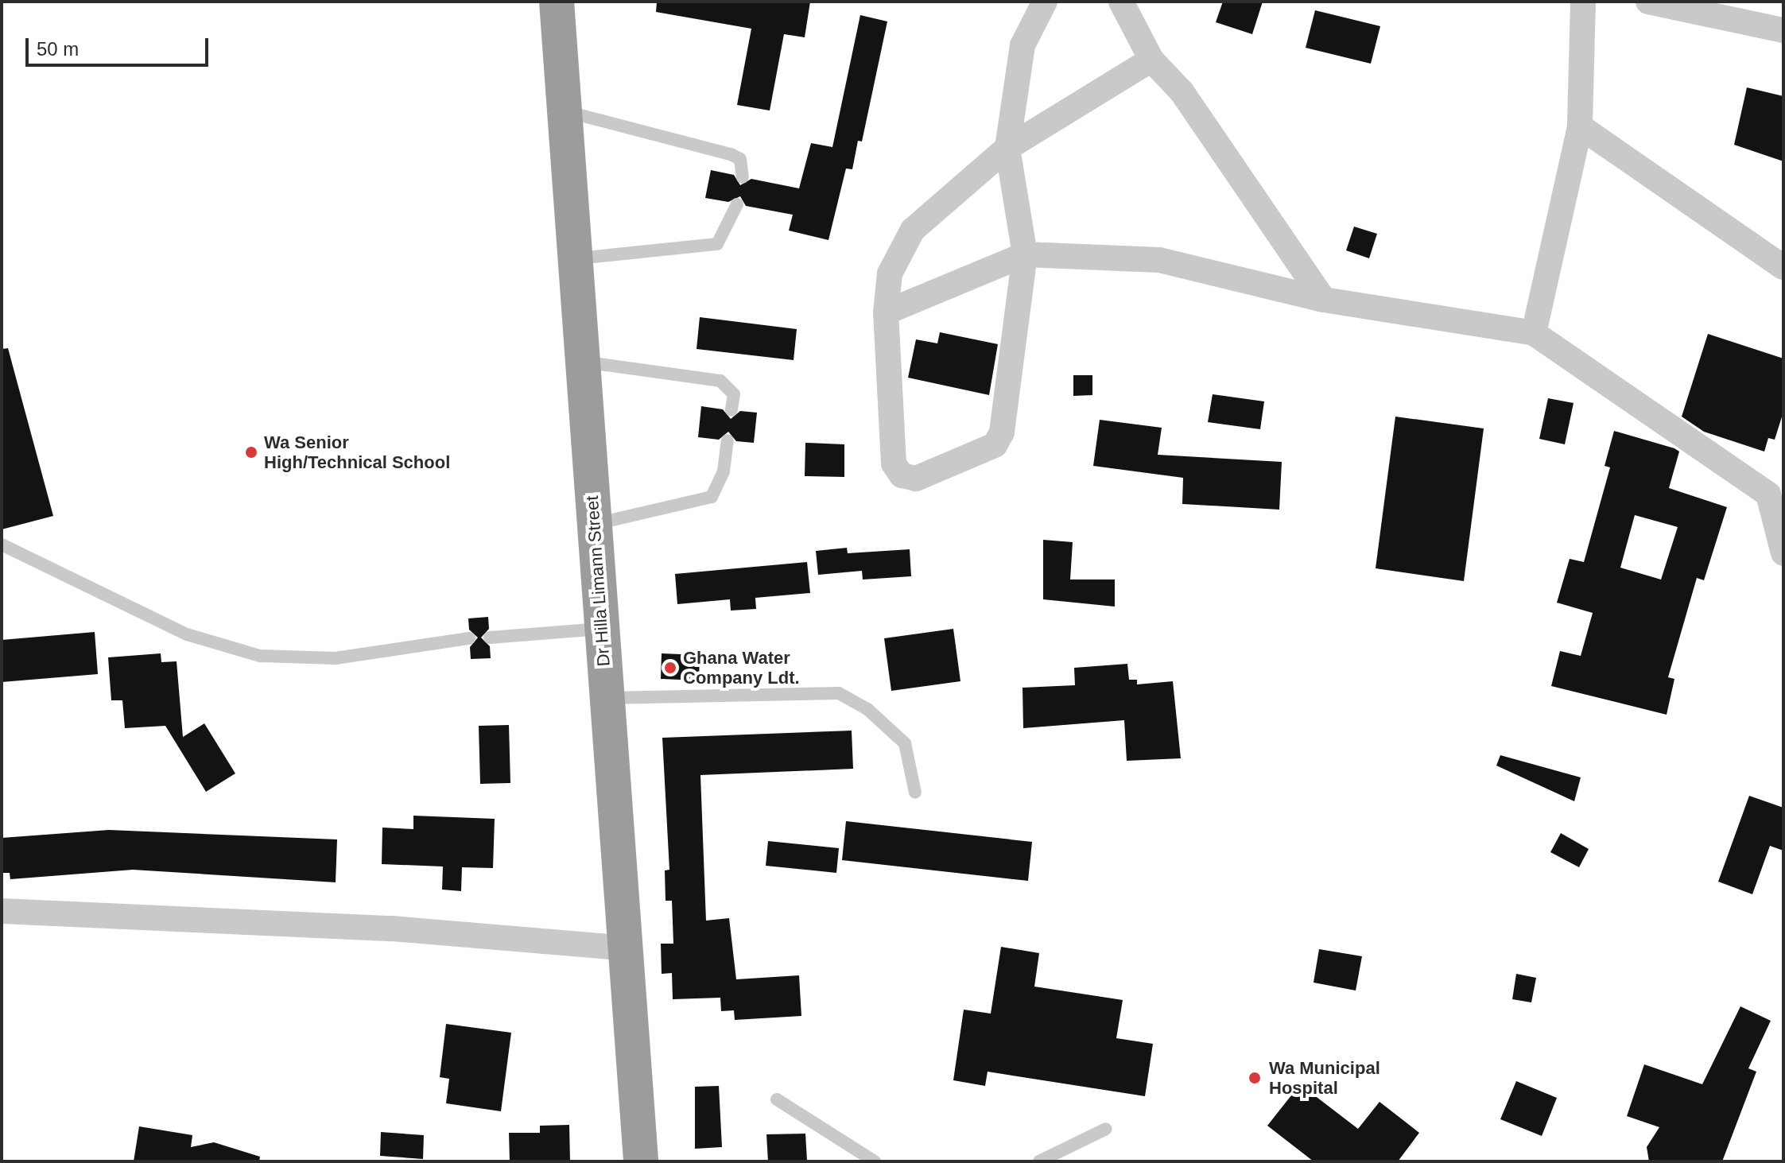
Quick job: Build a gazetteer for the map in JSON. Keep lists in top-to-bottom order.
{
  "streets": {
    "highway": ["Dr Hilla Limann Street"]
  },
  "places": ["Wa Senior High/Technical School", "Ghana Water Company Ldt.", "Wa Municipal Hospital"],
  "scale_bar": "50 m"
}
